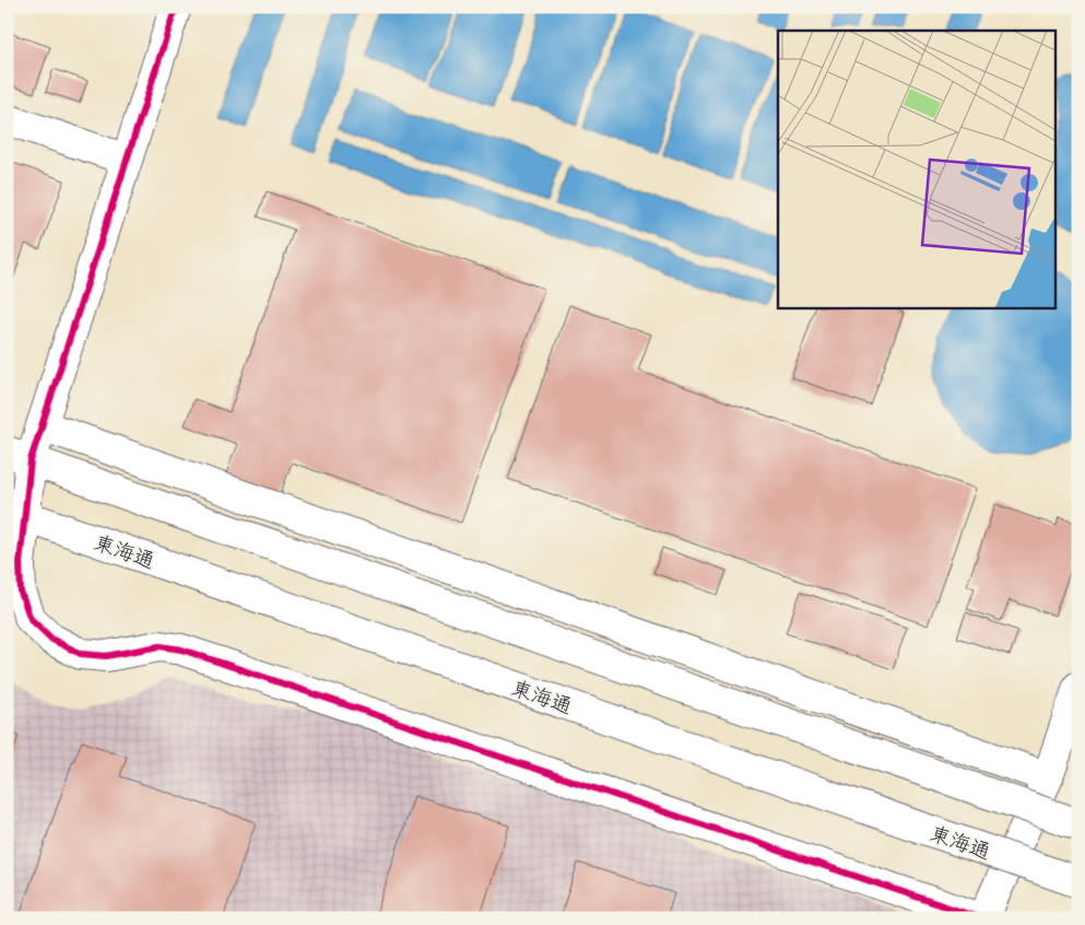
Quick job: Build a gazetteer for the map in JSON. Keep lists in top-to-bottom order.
{
  "streets": {
    "street": ["東海通"]
  }
}
